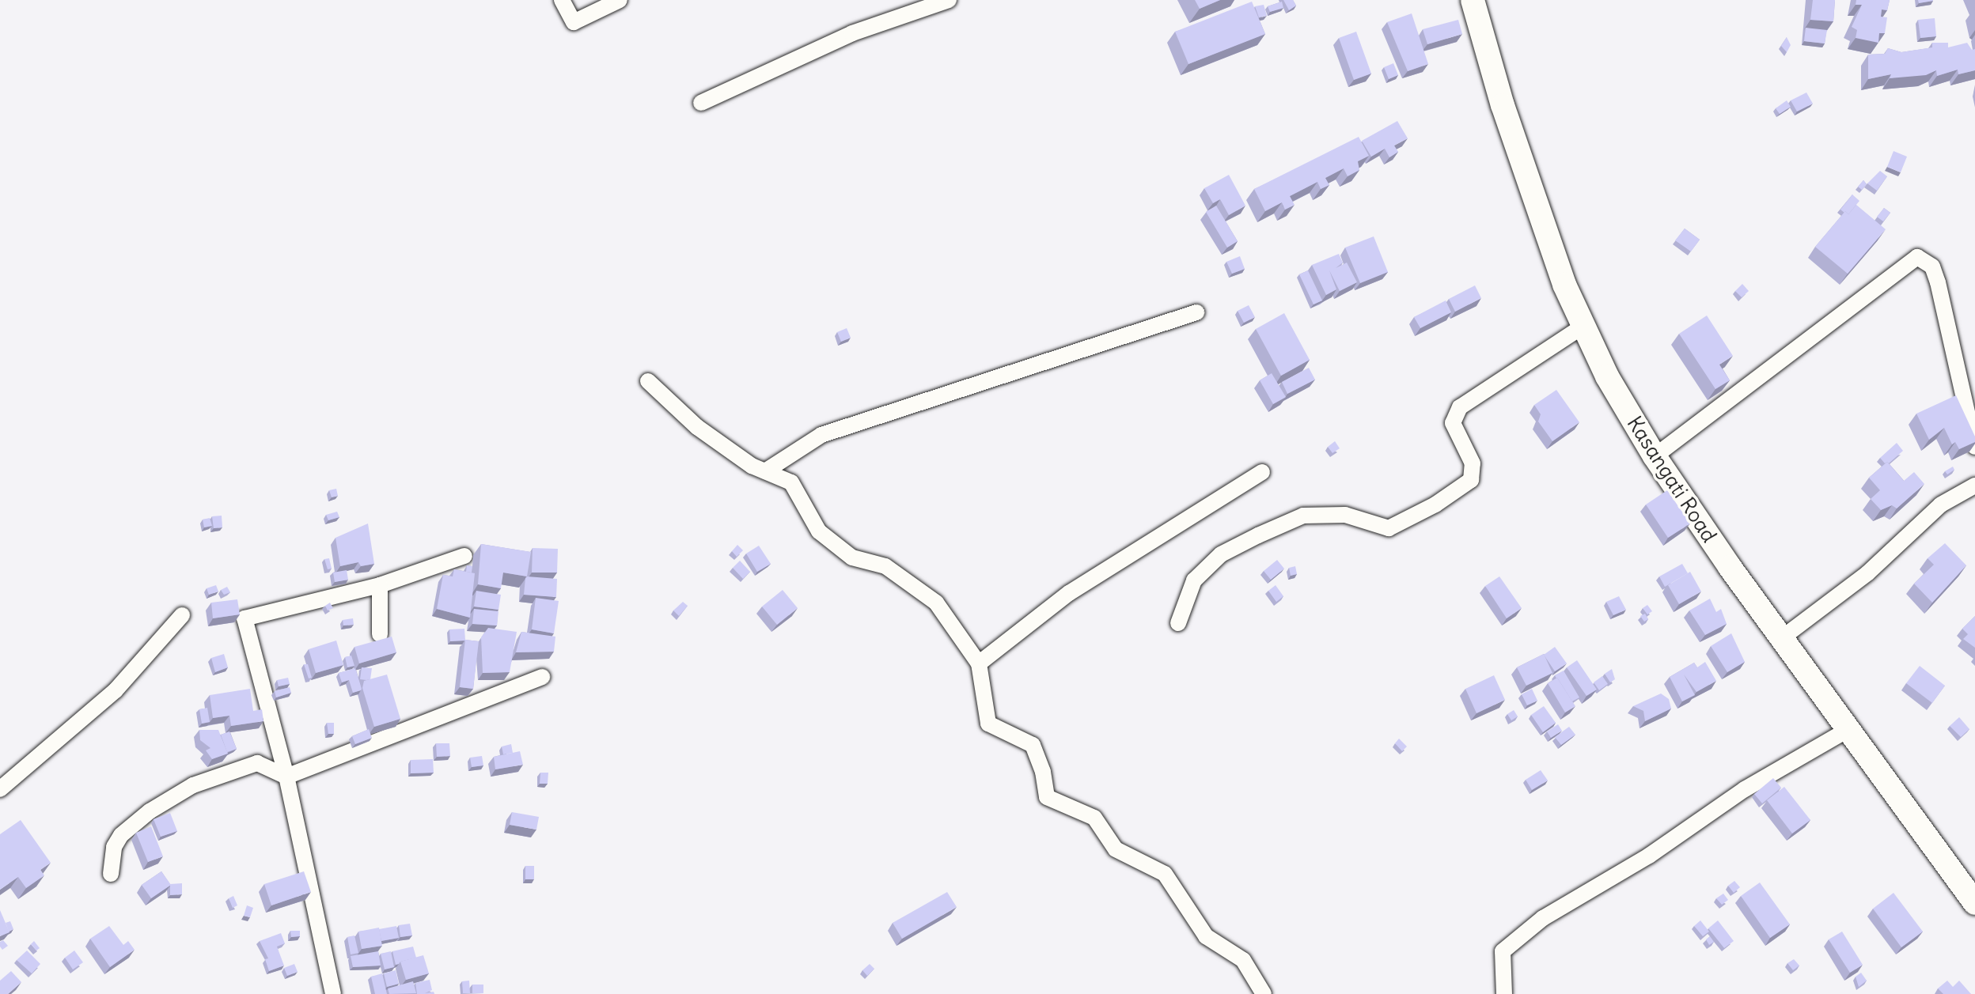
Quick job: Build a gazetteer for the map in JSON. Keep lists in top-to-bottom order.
{
  "streets": {
    "street": ["Kasangati Road"]
  }
}
